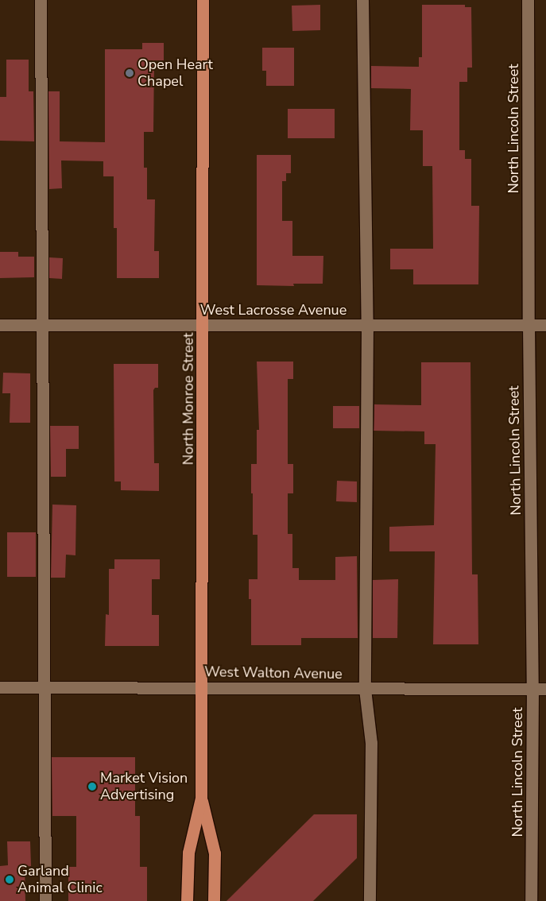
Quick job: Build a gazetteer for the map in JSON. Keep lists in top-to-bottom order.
{
  "streets": {
    "main road": ["North Monroe Street"],
    "street": ["North Lincoln Street", "West Lacrosse Avenue", "West Walton Avenue"]
  },
  "crossings": [
    ["North Lincoln Street", "West Lacrosse Avenue"],
    ["North Lincoln Street", "West Walton Avenue"],
    ["West Lacrosse Avenue", "North Monroe Street"],
    ["North Monroe Street", "West Walton Avenue"]
  ],
  "places": ["Open Heart Chapel", "Market Vision Advertising", "Garland Animal Clinic"]
}
